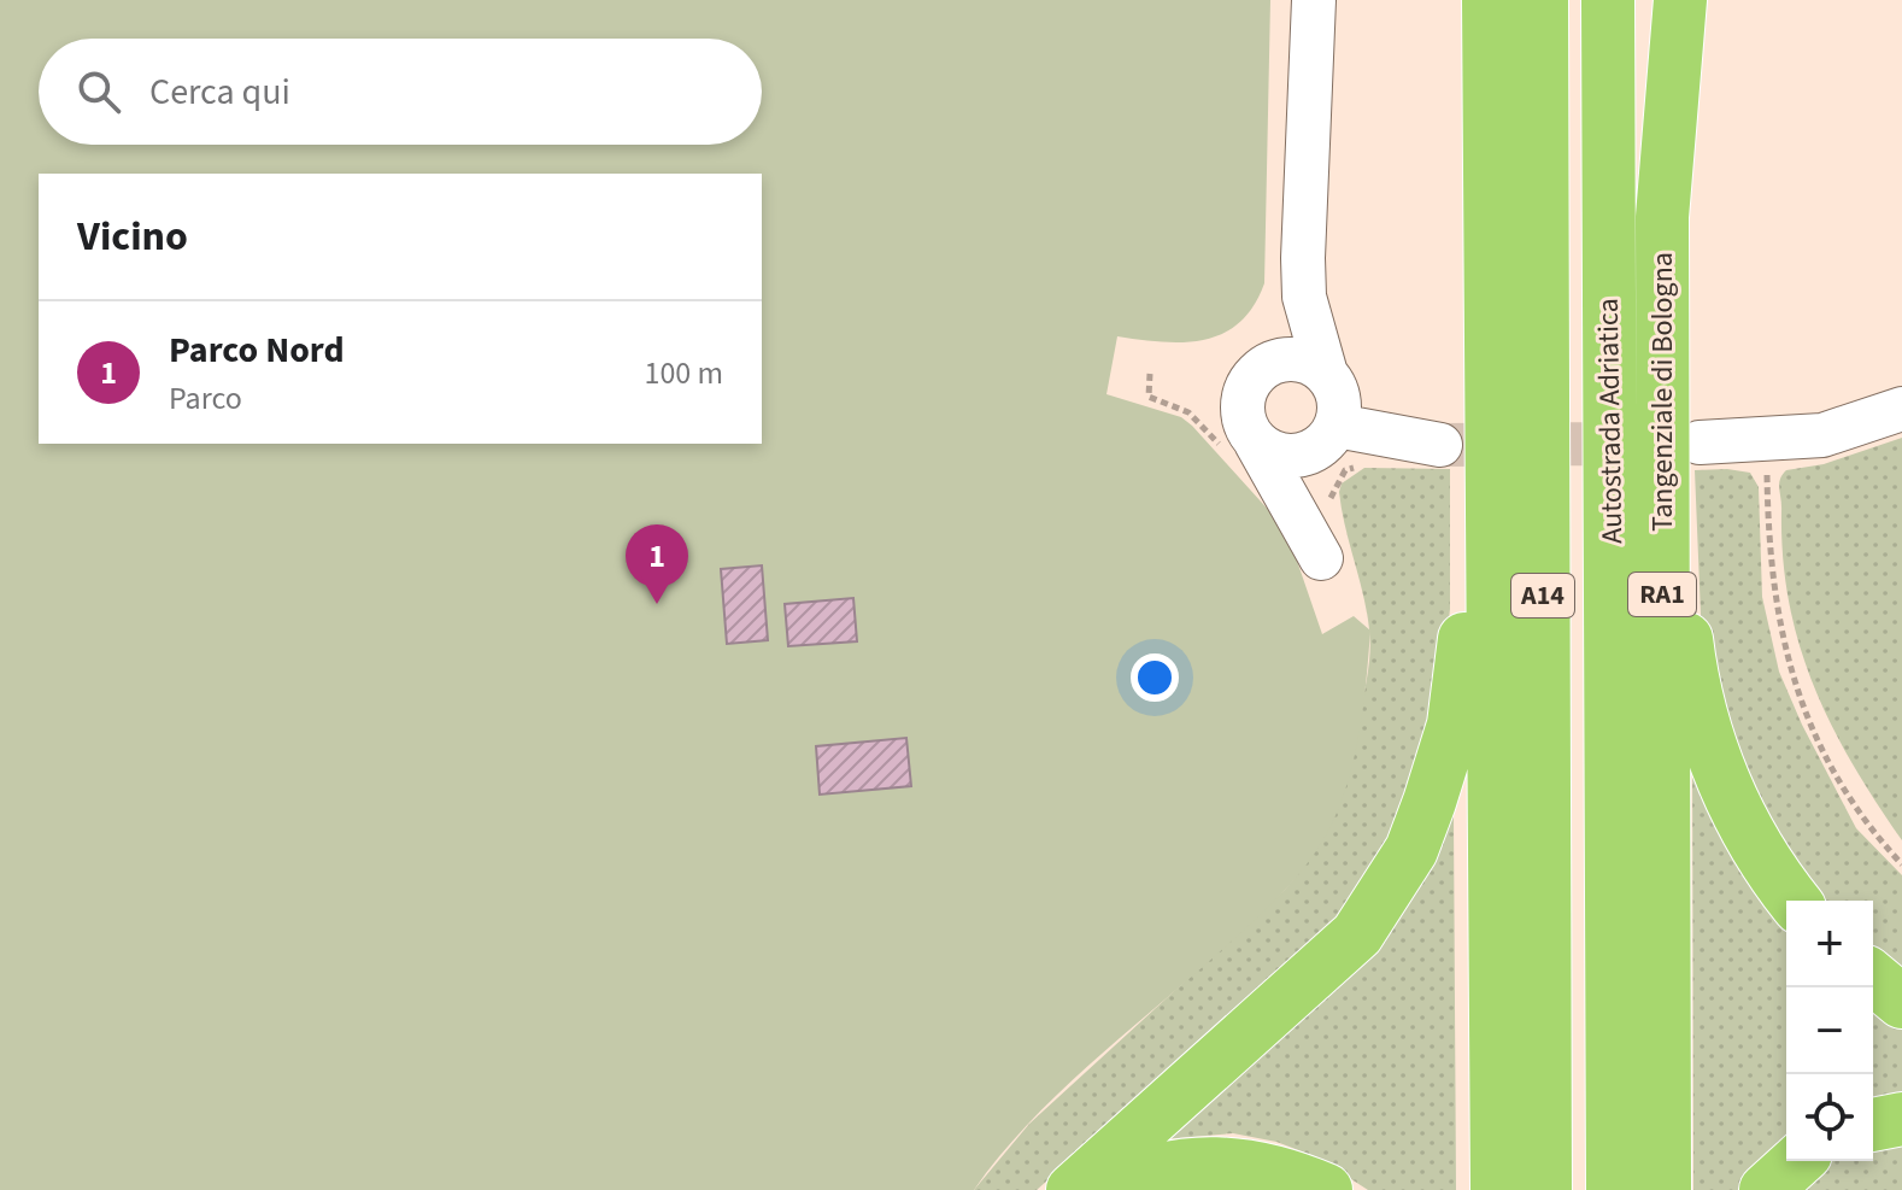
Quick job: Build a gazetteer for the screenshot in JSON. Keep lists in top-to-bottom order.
{
  "streets": {
    "highway": [
      "Tangenziale di Bologna",
      "Autostrada Adriatica",
      "RA1",
      "A14"
    ]
  },
  "page": {
    "search": "Cerca qui",
    "heading": "Vicino",
    "list": [
      {
        "mark": "1",
        "name": "Parco Nord",
        "note": "Parco",
        "value": "100 m"
      }
    ],
    "pins": "1",
    "map_buttons": ["+", "−"]
  }
}
